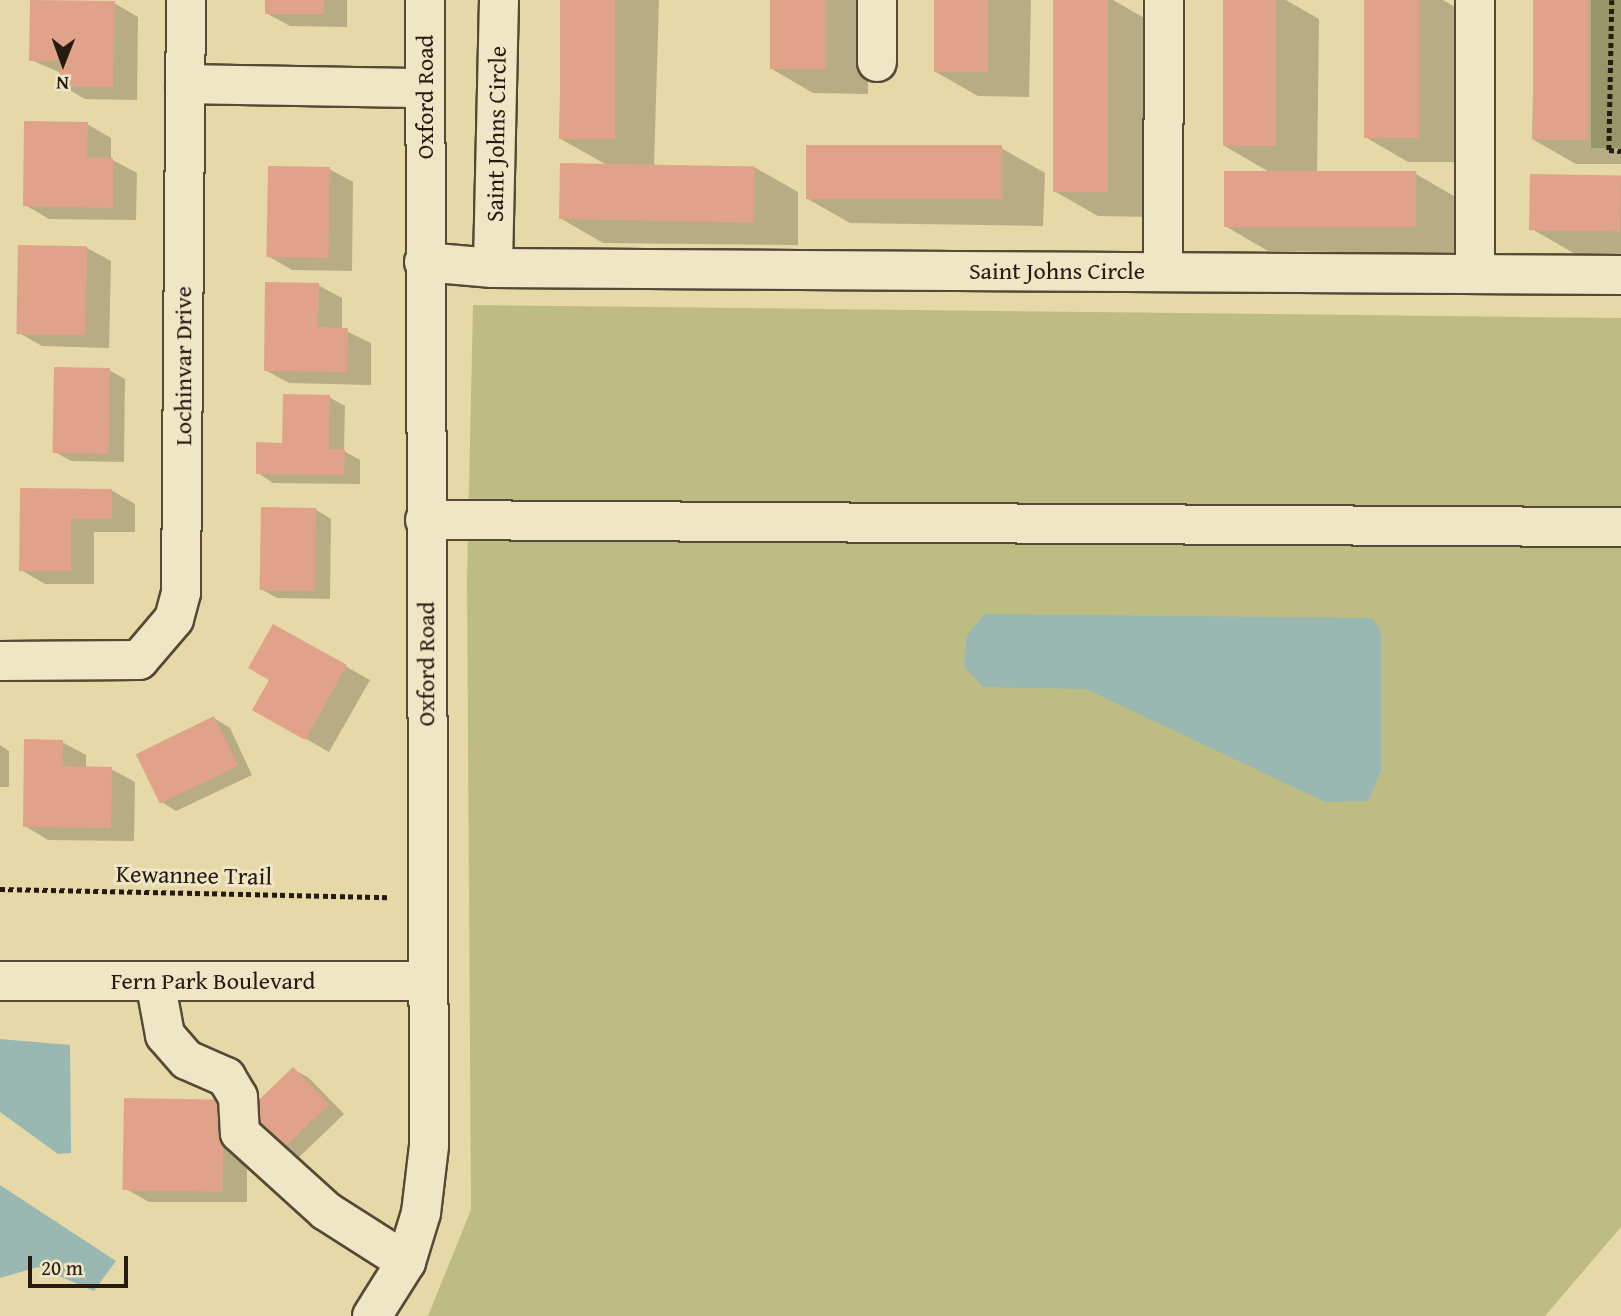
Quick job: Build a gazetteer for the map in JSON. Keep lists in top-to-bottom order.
{
  "streets": {
    "street": [
      "Oxford Road",
      "Saint Johns Circle",
      "Lochinvar Drive",
      "Fern Park Boulevard"
    ],
    "path": ["Kewannee Trail"]
  },
  "crossings": [
    ["Oxford Road", "Saint Johns Circle"],
    ["Oxford Road", "Fern Park Boulevard"]
  ],
  "scale_bar": "20 m",
  "north": "bottom"
}
